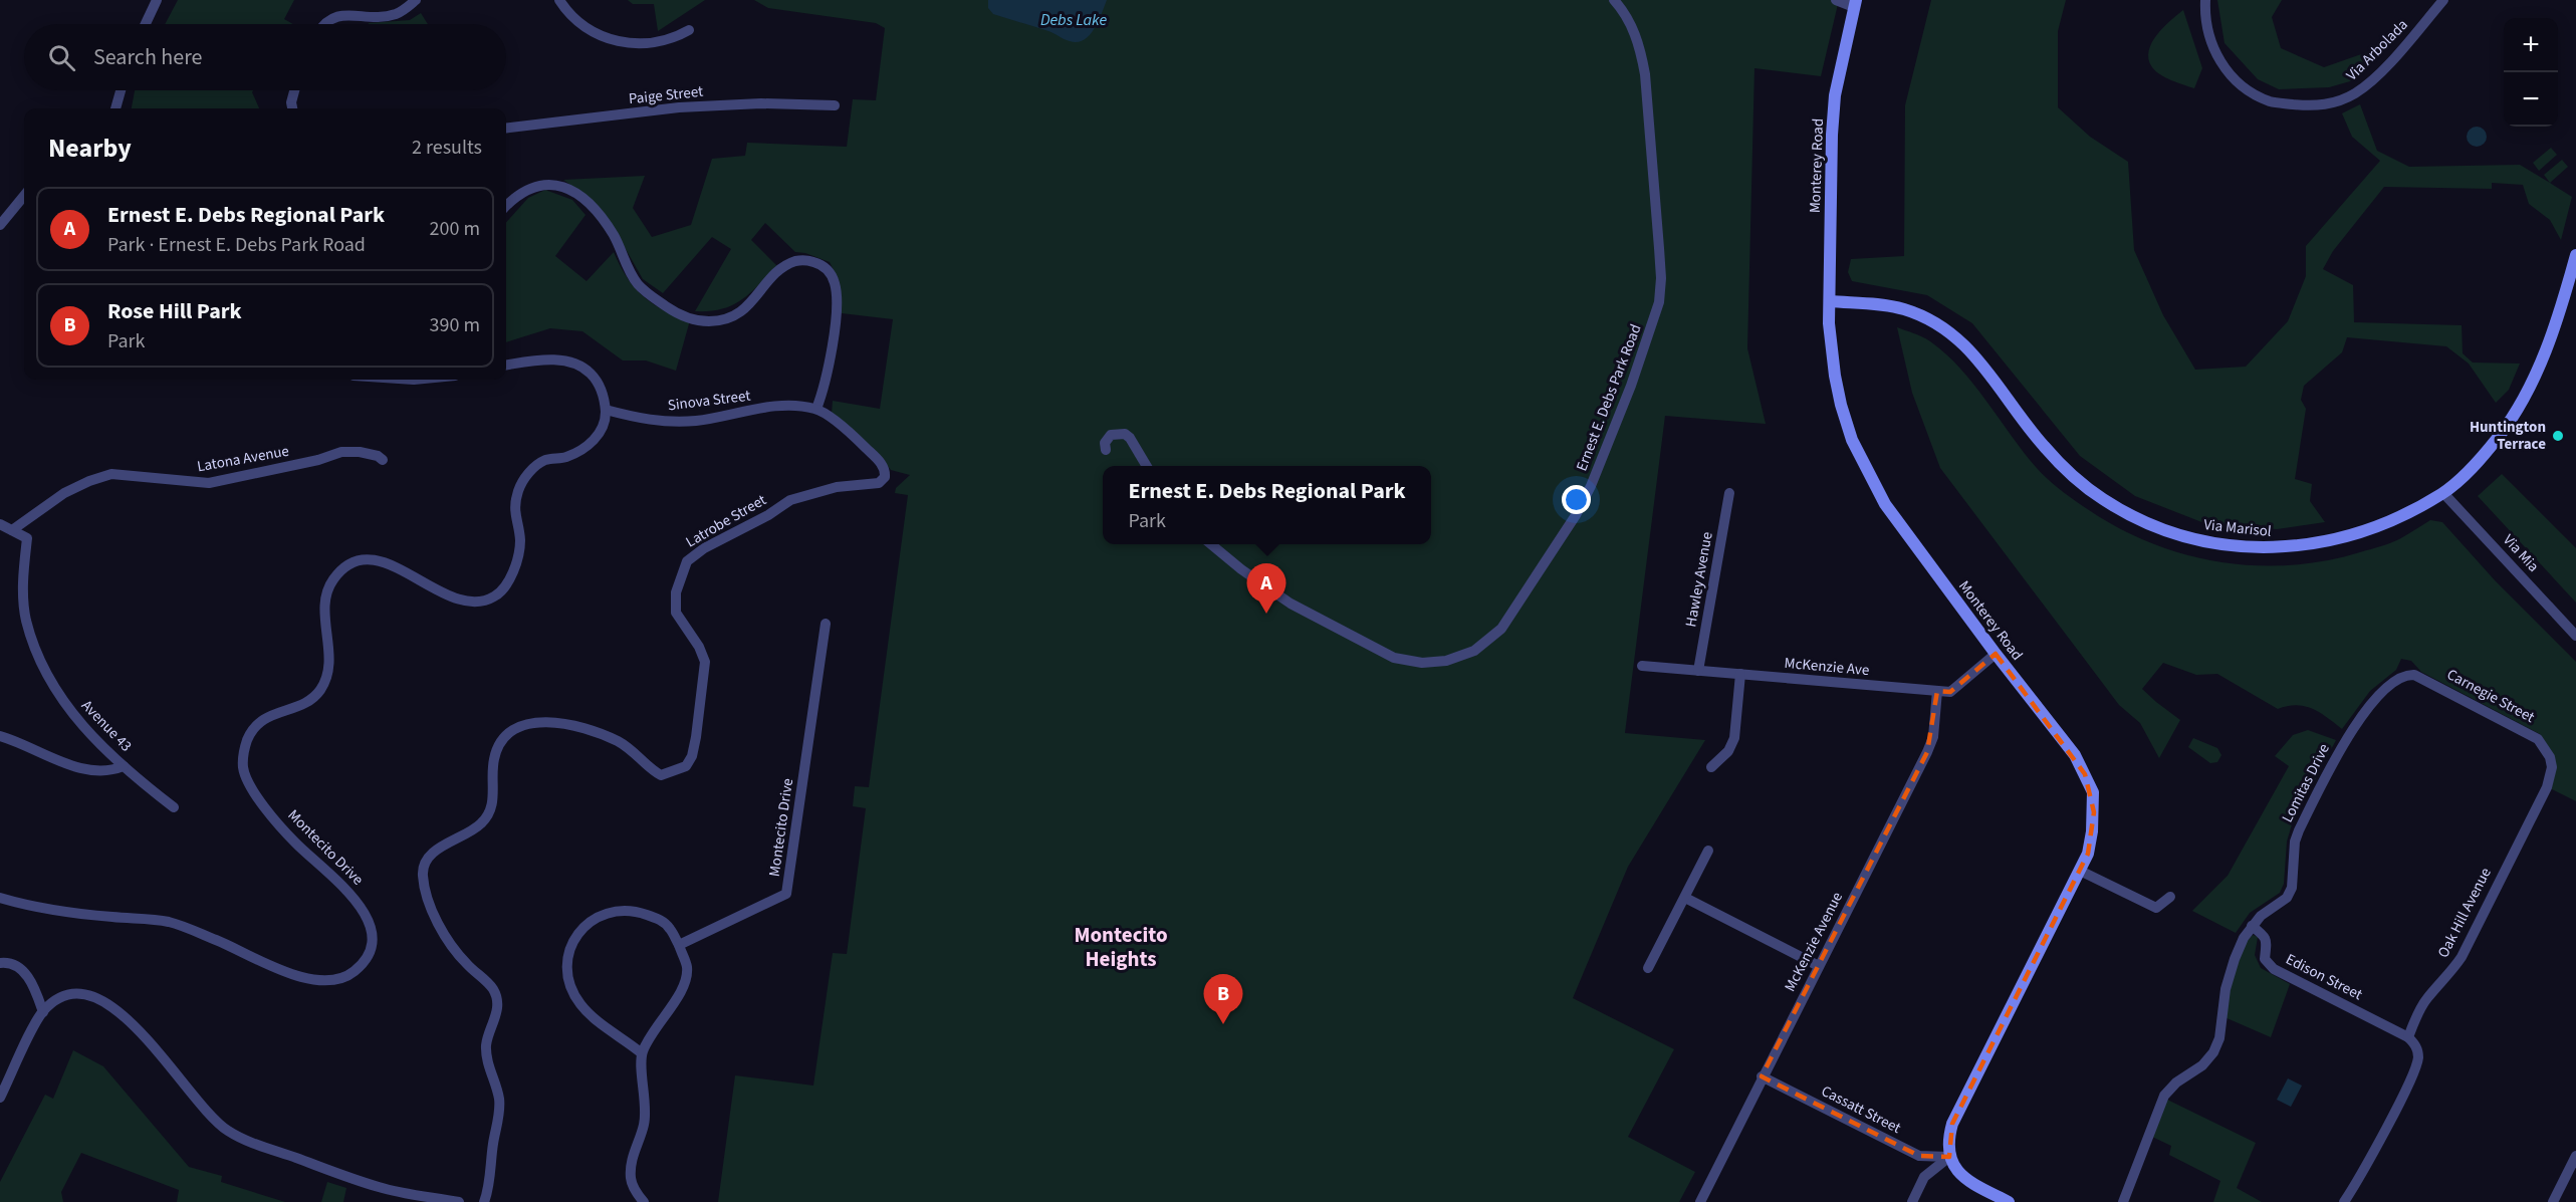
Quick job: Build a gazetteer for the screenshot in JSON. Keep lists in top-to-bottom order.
{
  "streets": {
    "street": [
      "Via Arbolada",
      "Paige Street",
      "Monterey Road",
      "Ernest E. Debs Park Road",
      "Sinova Street",
      "Latona Avenue",
      "Latrobe Street",
      "Via Marisol",
      "Via Mia",
      "Hawley Avenue",
      "McKenzie Ave",
      "Carnegie Street",
      "Avenue 43",
      "Lomitas Drive",
      "Montecito Drive",
      "Oak Hill Avenue",
      "McKenzie Avenue",
      "Edison Street",
      "Cassatt Street"
    ]
  },
  "crossings": [
    ["Monterey Road", "Via Marisol"],
    ["Monterey Road", "McKenzie Ave"],
    ["Monterey Road", "Cassatt Street"],
    ["Sinova Street", "Latrobe Street"],
    ["Sinova Street", "Montecito Drive"],
    ["Latona Avenue", "Avenue 43"],
    ["Via Marisol", "Via Mia"],
    ["Hawley Avenue", "McKenzie Ave"],
    ["McKenzie Ave", "McKenzie Avenue"],
    ["Carnegie Street", "Lomitas Drive"],
    ["Carnegie Street", "Oak Hill Avenue"],
    ["Lomitas Drive", "Edison Street"],
    ["Oak Hill Avenue", "Edison Street"],
    ["McKenzie Avenue", "Cassatt Street"]
  ],
  "districts": ["Montecito Heights"],
  "water": ["Debs Lake"],
  "places": ["Huntington Terrace"],
  "page": {
    "map_buttons": ["+", "−"],
    "search": "Search here",
    "heading": ["Nearby", "2 results"],
    "list": [
      {
        "mark": "A",
        "name": "Ernest E. Debs Regional Park",
        "note": "Park · Ernest E. Debs Park Road",
        "value": "200 m"
      },
      {
        "mark": "B",
        "name": "Rose Hill Park",
        "note": "Park",
        "value": "390 m"
      }
    ],
    "popup": ["Ernest E. Debs Regional Park", "Park"],
    "pins": ["A", "B"]
  }
}
